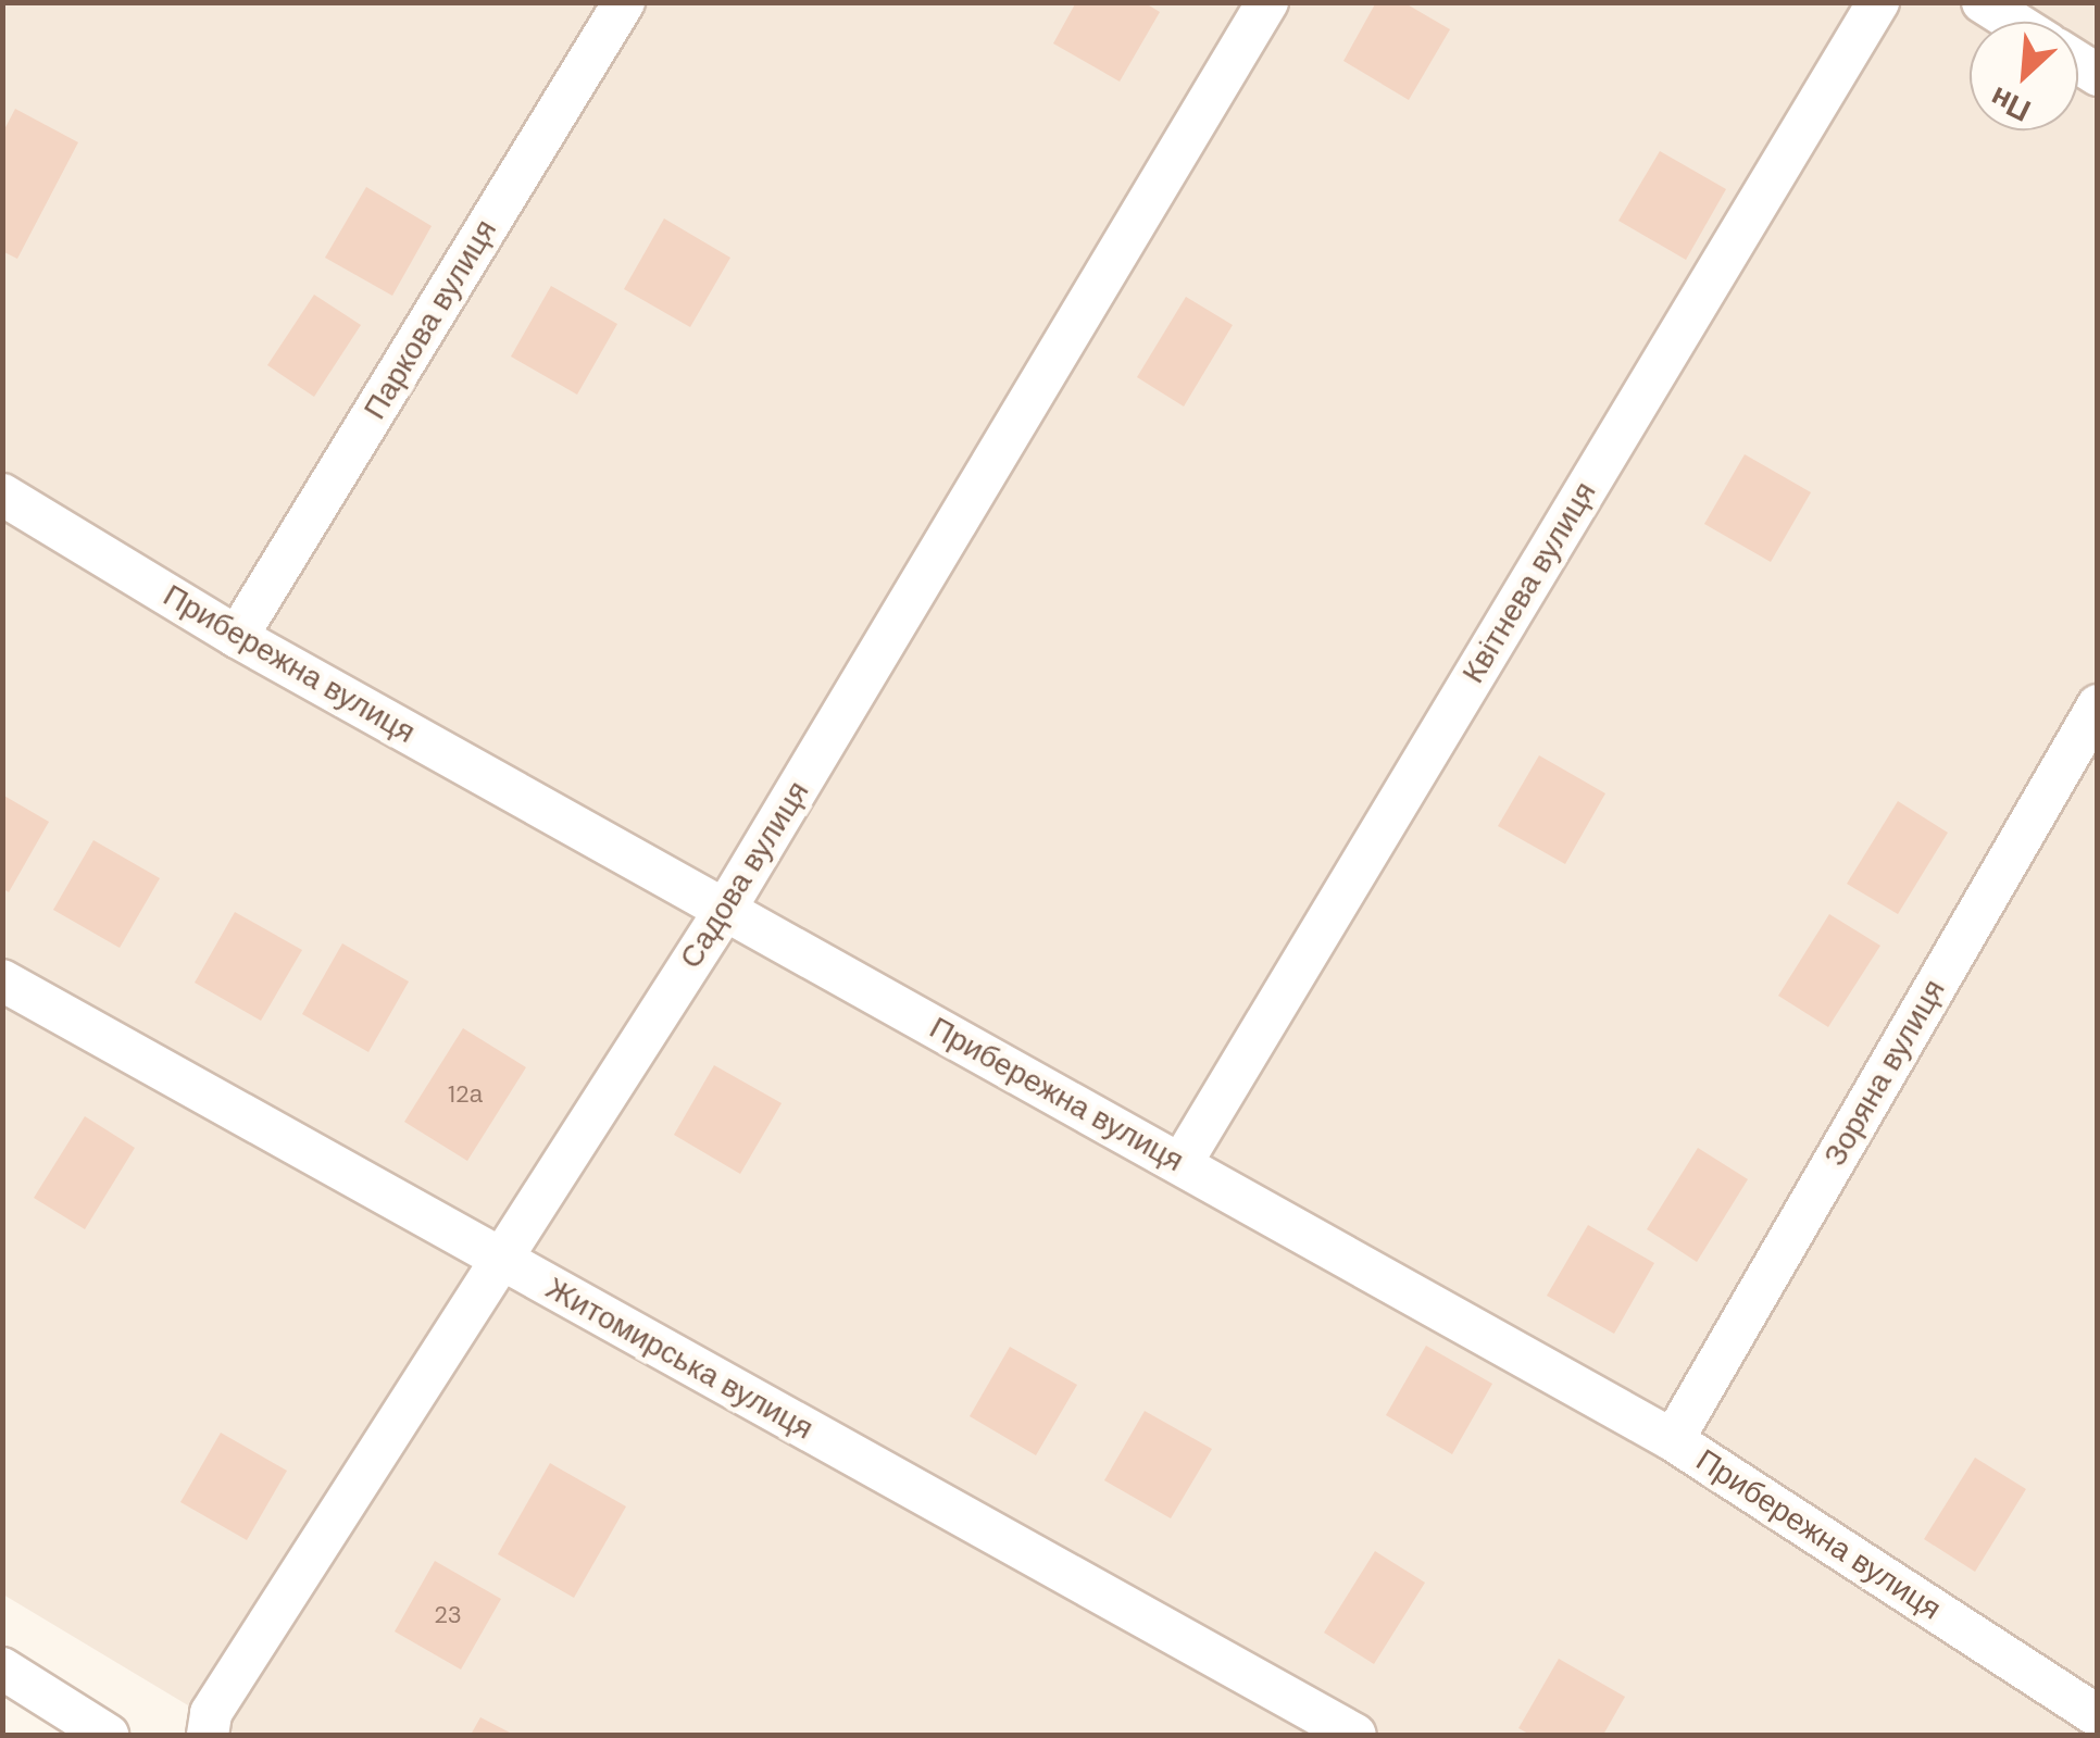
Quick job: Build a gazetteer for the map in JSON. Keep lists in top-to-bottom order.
{
  "streets": {
    "street": [
      "Паркова вулиця",
      "Квітнева вулиця",
      "Прибережна вулиця",
      "Садова вулиця",
      "Зоряна вулиця",
      "Житомирська вулиця"
    ]
  },
  "crossings": [
    ["Паркова вулиця", "Прибережна вулиця"],
    ["Квітнева вулиця", "Прибережна вулиця"],
    ["Прибережна вулиця", "Садова вулиця"],
    ["Прибережна вулиця", "Зоряна вулиця"],
    ["Садова вулиця", "Житомирська вулиця"]
  ],
  "house_numbers": ["12а", "23"],
  "north": "bottom left"
}
